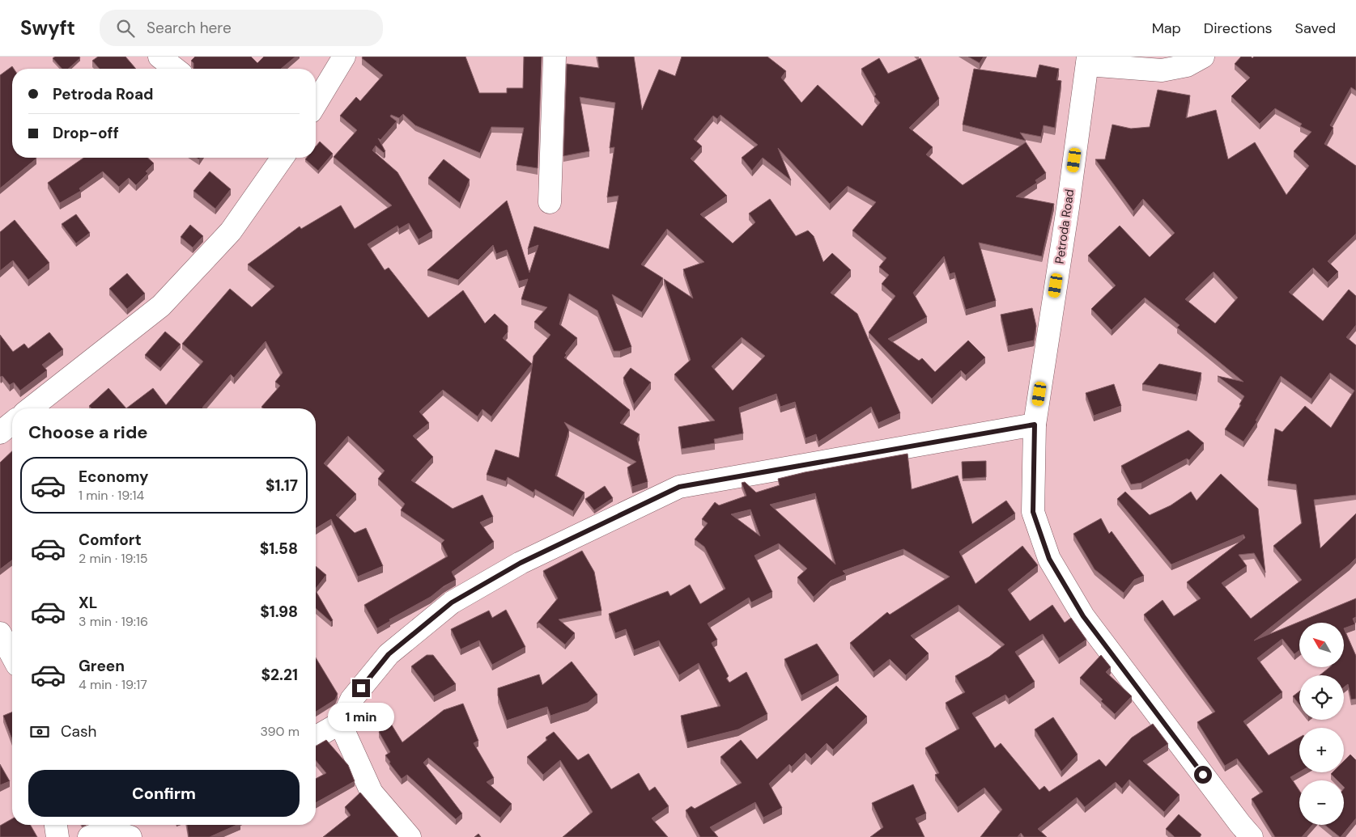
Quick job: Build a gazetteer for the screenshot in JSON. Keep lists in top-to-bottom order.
{
  "streets": {
    "street": ["Petroda Road"]
  },
  "north": "top left",
  "page": {
    "header": "Swyft",
    "search": "Search here",
    "nav": ["Map", "Directions", "Saved"],
    "banner": ["Petroda Road", "Drop-off"],
    "heading": "Choose a ride",
    "list": [
      {
        "name": "Economy",
        "note": "1 min · 19:14",
        "value": "$1.17"
      },
      {
        "name": "Comfort",
        "note": "2 min · 19:15",
        "value": "$1.58"
      },
      {
        "name": "XL",
        "note": "3 min · 19:16",
        "value": "$1.98"
      },
      {
        "name": "Green",
        "note": "4 min · 19:17",
        "value": "$2.21"
      }
    ],
    "map_buttons": ["+", "−"],
    "bubble": "1 min",
    "pay": ["Cash", "390 m"],
    "buttons": "Confirm"
  }
}
